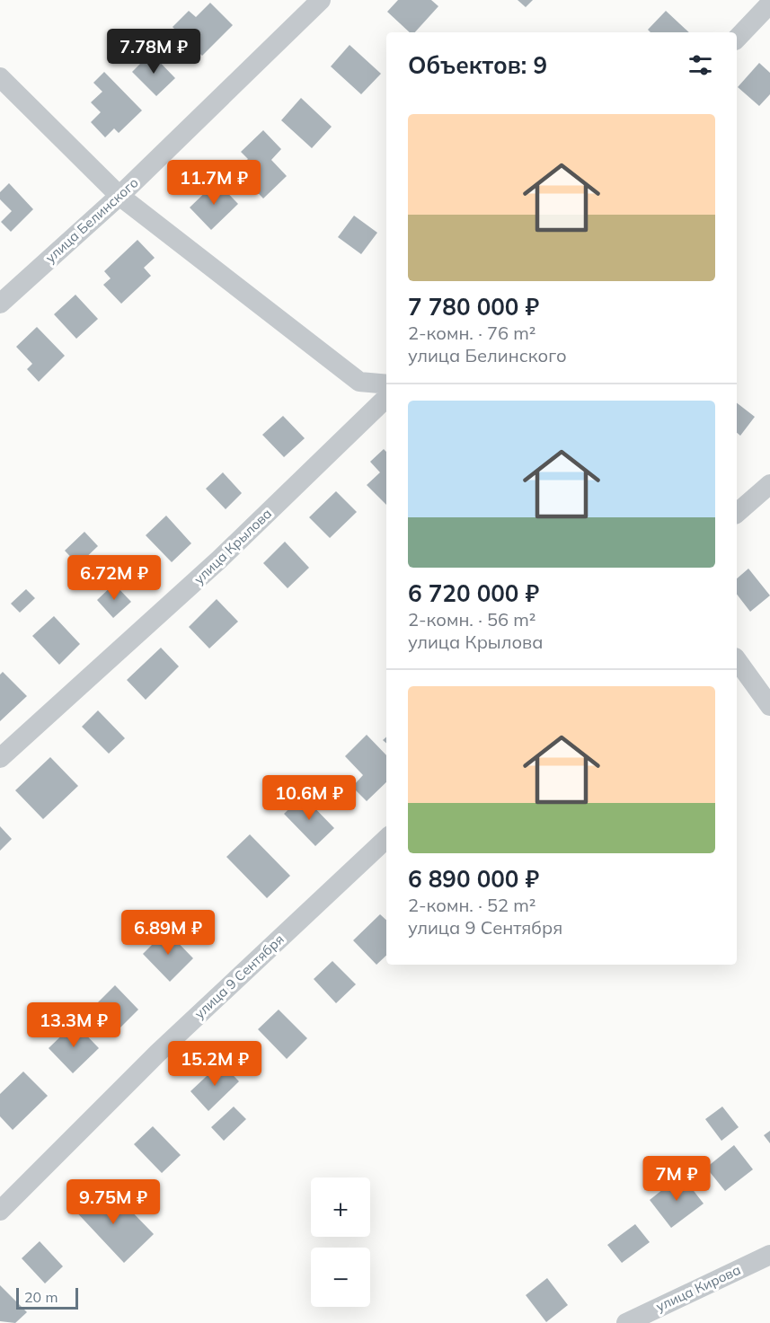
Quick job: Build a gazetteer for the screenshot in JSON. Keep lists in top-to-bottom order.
{
  "streets": {
    "street": [
      "улица Белинского",
      "улица Крылова",
      "улица 9 Сентября",
      "улица Кирова"
    ]
  },
  "scale_bar": "20 m",
  "page": {
    "price": [
      "7.78M ₽",
      "11.7M ₽",
      "6.72M ₽",
      "10.6M ₽",
      "6.89M ₽",
      "13.3M ₽",
      "15.2M ₽",
      "7M ₽",
      "9.75M ₽"
    ],
    "heading": "Объектов: 9",
    "list": [
      {
        "name": "7 780 000 ₽",
        "note": "2-комн. · 76 m² · улица Белинского"
      },
      {
        "name": "6 720 000 ₽",
        "note": "2-комн. · 56 m² · улица Крылова"
      },
      {
        "name": "6 890 000 ₽",
        "note": "2-комн. · 52 m² · улица 9 Сентября"
      }
    ],
    "map_buttons": ["+", "−"],
    "scale": "20 m"
  }
}
